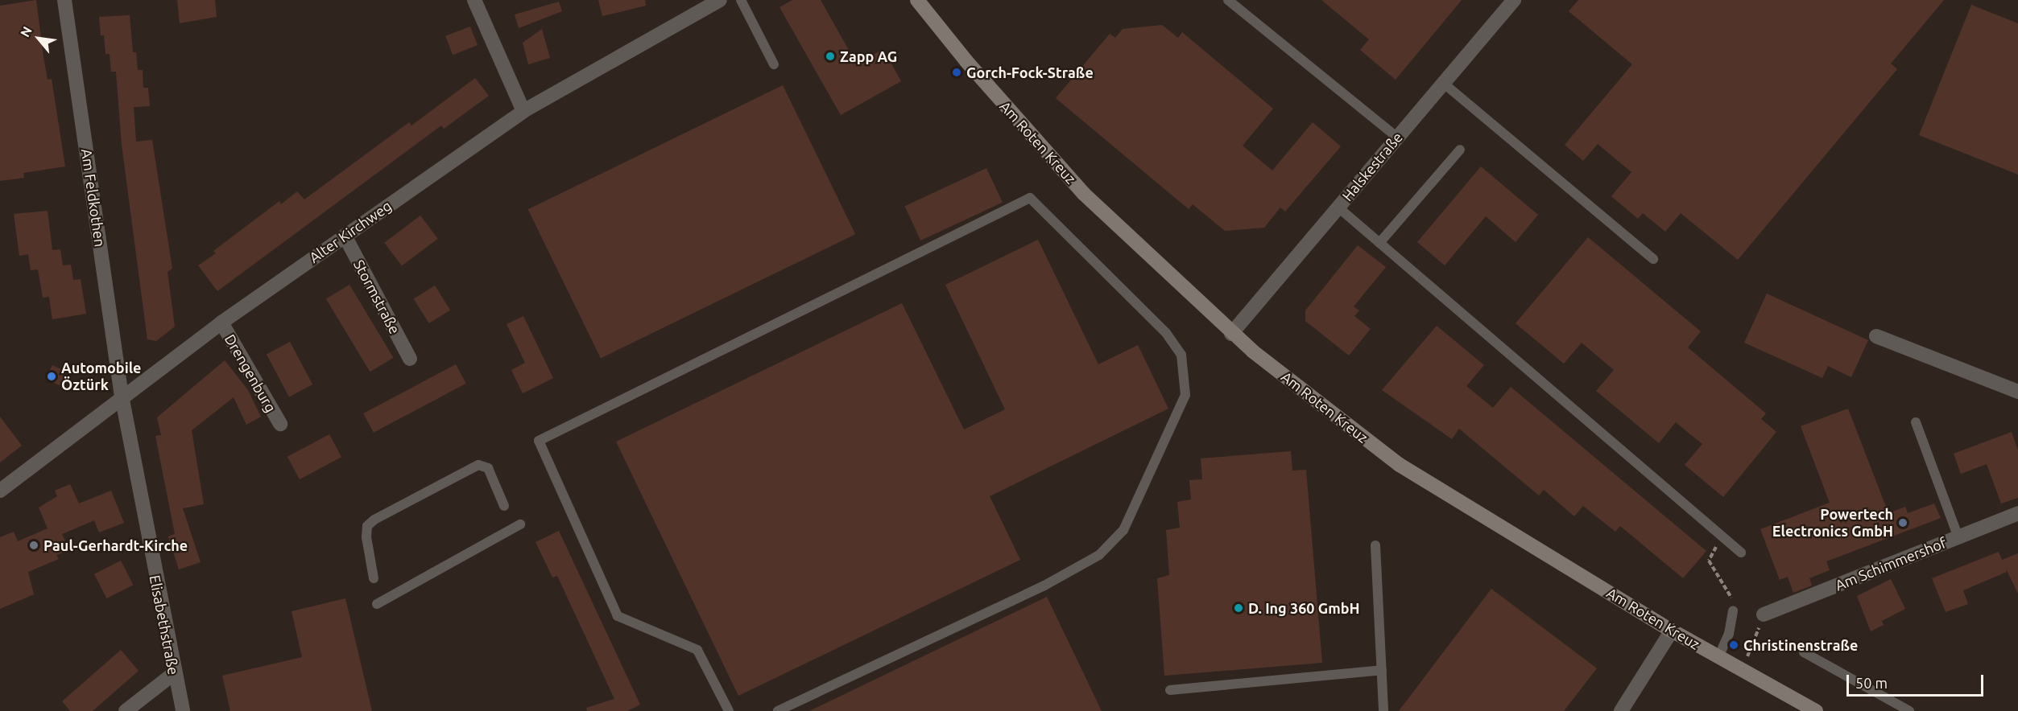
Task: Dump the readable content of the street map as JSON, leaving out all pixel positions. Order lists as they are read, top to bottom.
{
  "streets": {
    "street": [
      "Am Roten Kreuz",
      "Halskestraße",
      "Am Feldkothen",
      "Alter Kirchweg",
      "Stormstraße",
      "Drengenburg",
      "Am Schimmershof",
      "Elisabethstraße"
    ]
  },
  "crossings": [
    ["Am Roten Kreuz", "Halskestraße"],
    ["Am Feldkothen", "Alter Kirchweg"],
    ["Am Feldkothen", "Elisabethstraße"],
    ["Alter Kirchweg", "Stormstraße"],
    ["Alter Kirchweg", "Drengenburg"],
    ["Alter Kirchweg", "Elisabethstraße"]
  ],
  "places": [
    "Zapp AG",
    "Gorch-Fock-Straße",
    "Automobile Öztürk",
    "Powertech Electronics GmbH",
    "Paul-Gerhardt-Kirche",
    "D. Ing 360 GmbH",
    "Christinenstraße"
  ],
  "scale_bar": "50 m",
  "north": "top left"
}
